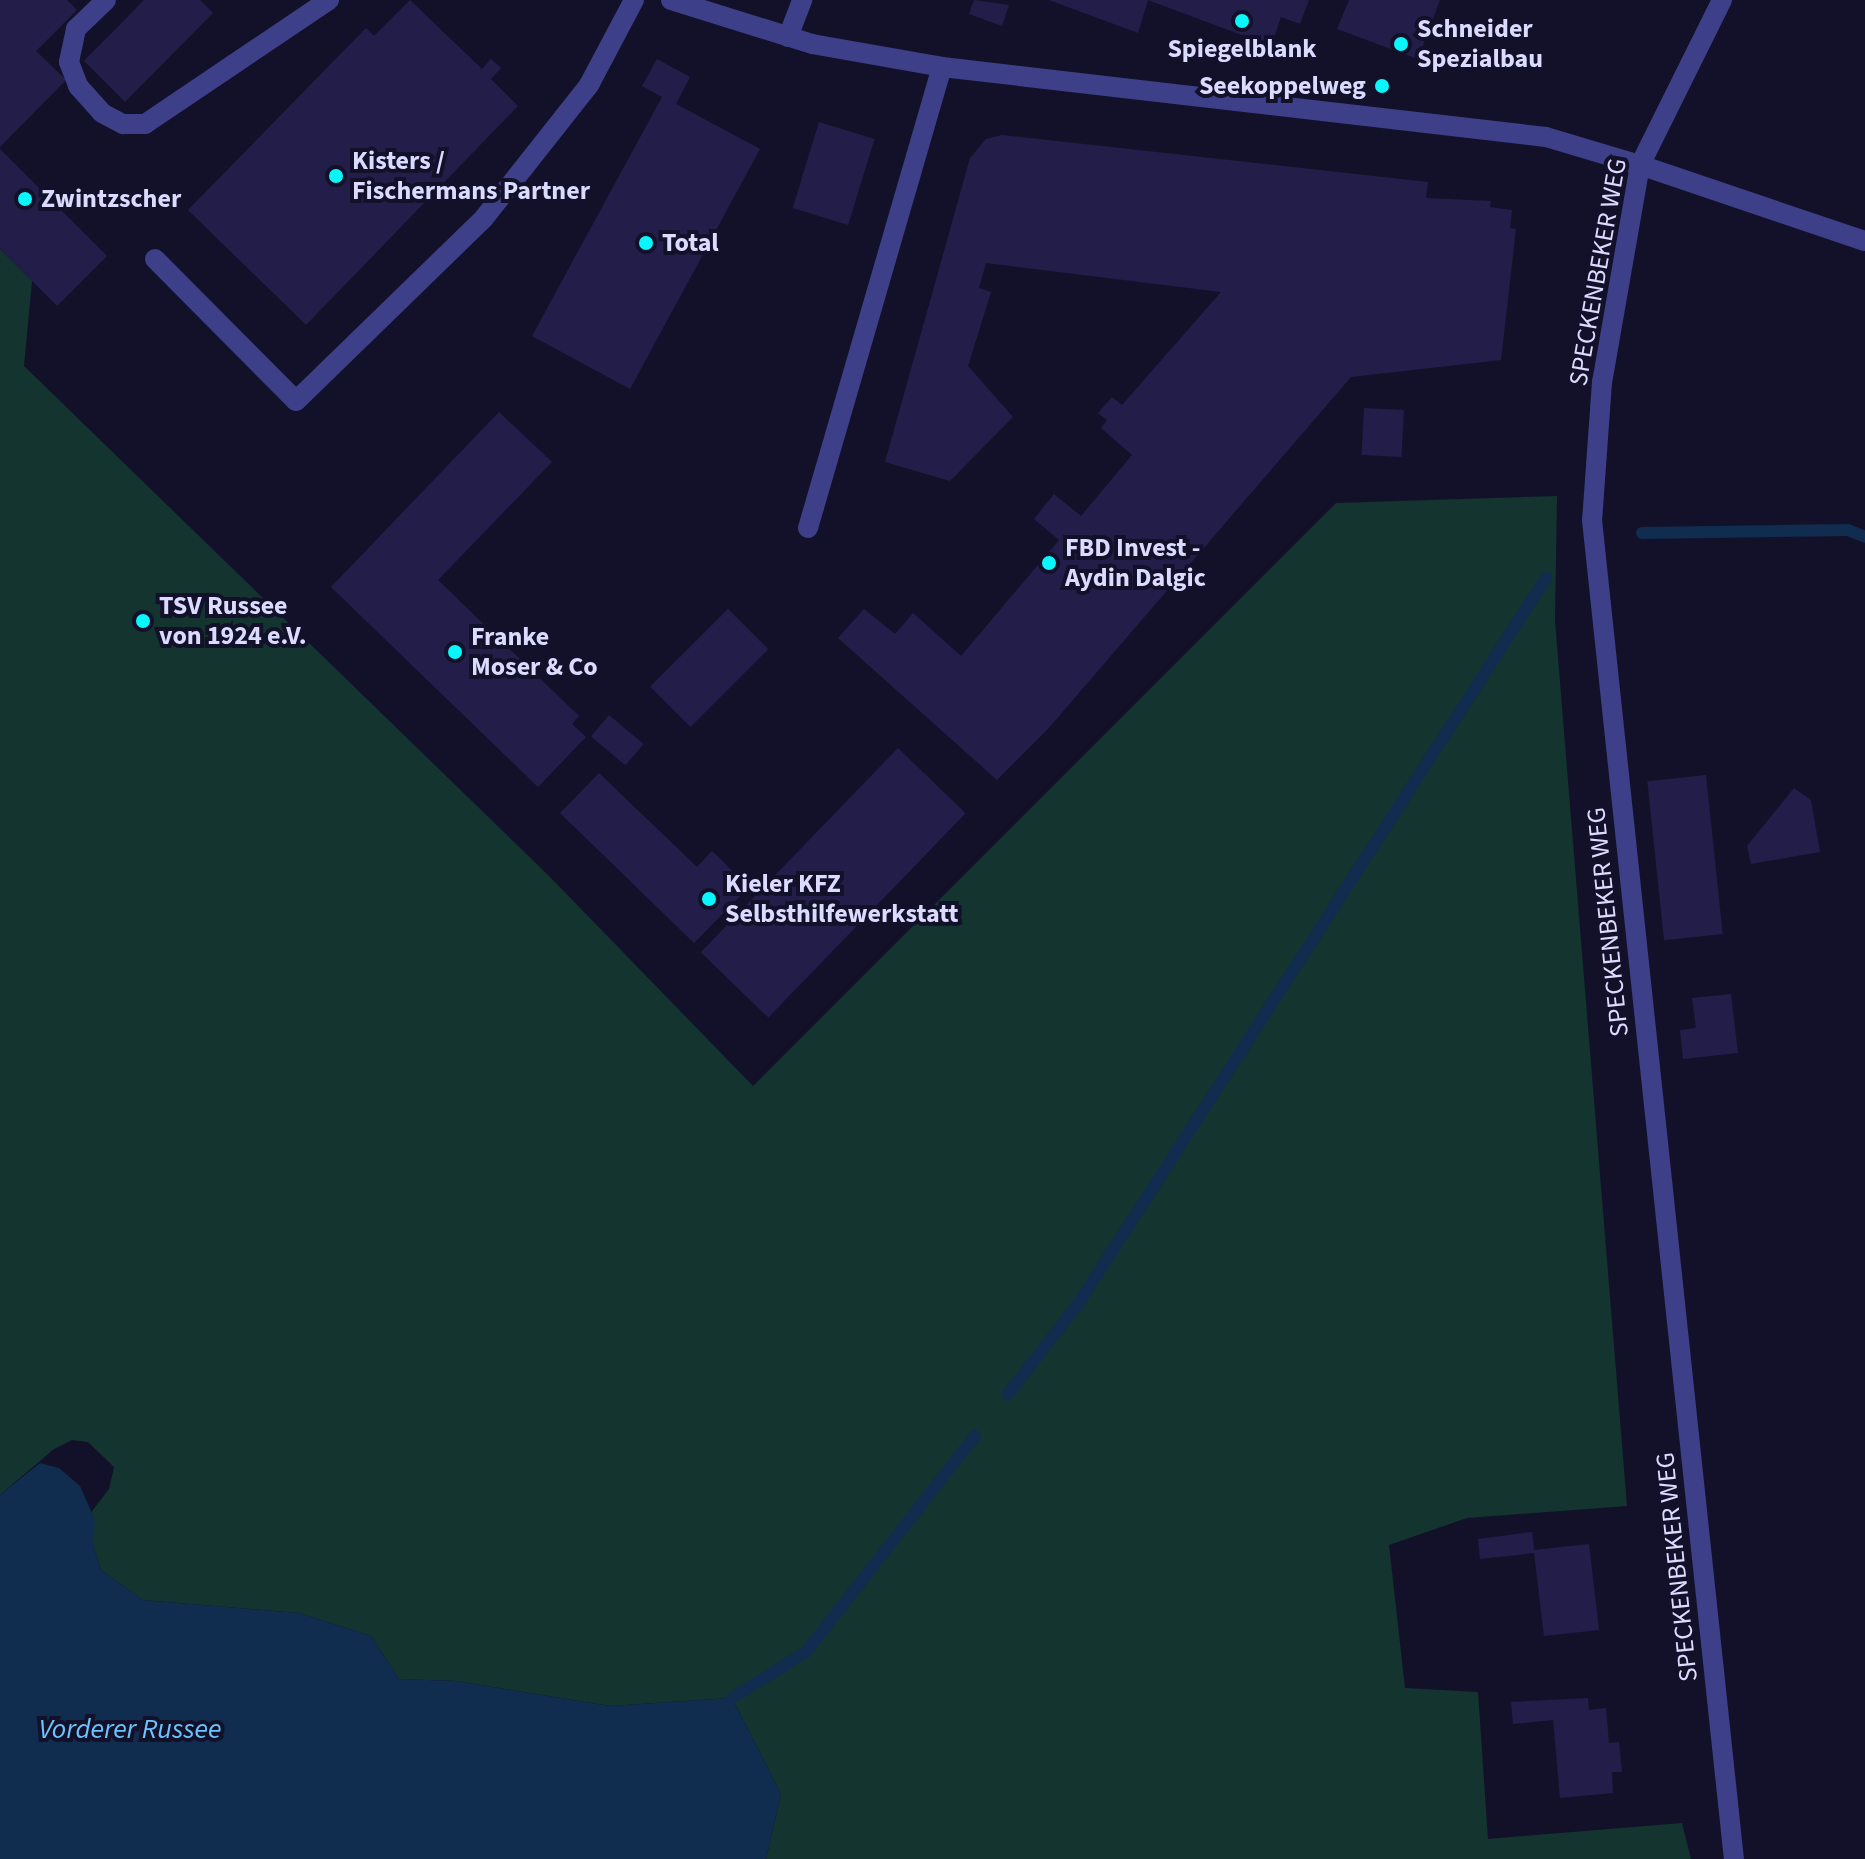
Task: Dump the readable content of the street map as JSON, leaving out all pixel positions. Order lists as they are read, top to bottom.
{
  "streets": {
    "street": ["SPECKENBEKER WEG"]
  },
  "water": ["Vorderer Russee"],
  "places": [
    "Spiegelblank",
    "Schneider Spezialbau",
    "Seekoppelweg",
    "Kisters / Fischermans Partner",
    "Zwintzscher",
    "Total",
    "FBD Invest - Aydin Dalgic",
    "TSV Russee von 1924 e.V.",
    "Franke Moser & Co",
    "Kieler KFZ Selbsthilfewerkstatt"
  ]
}
